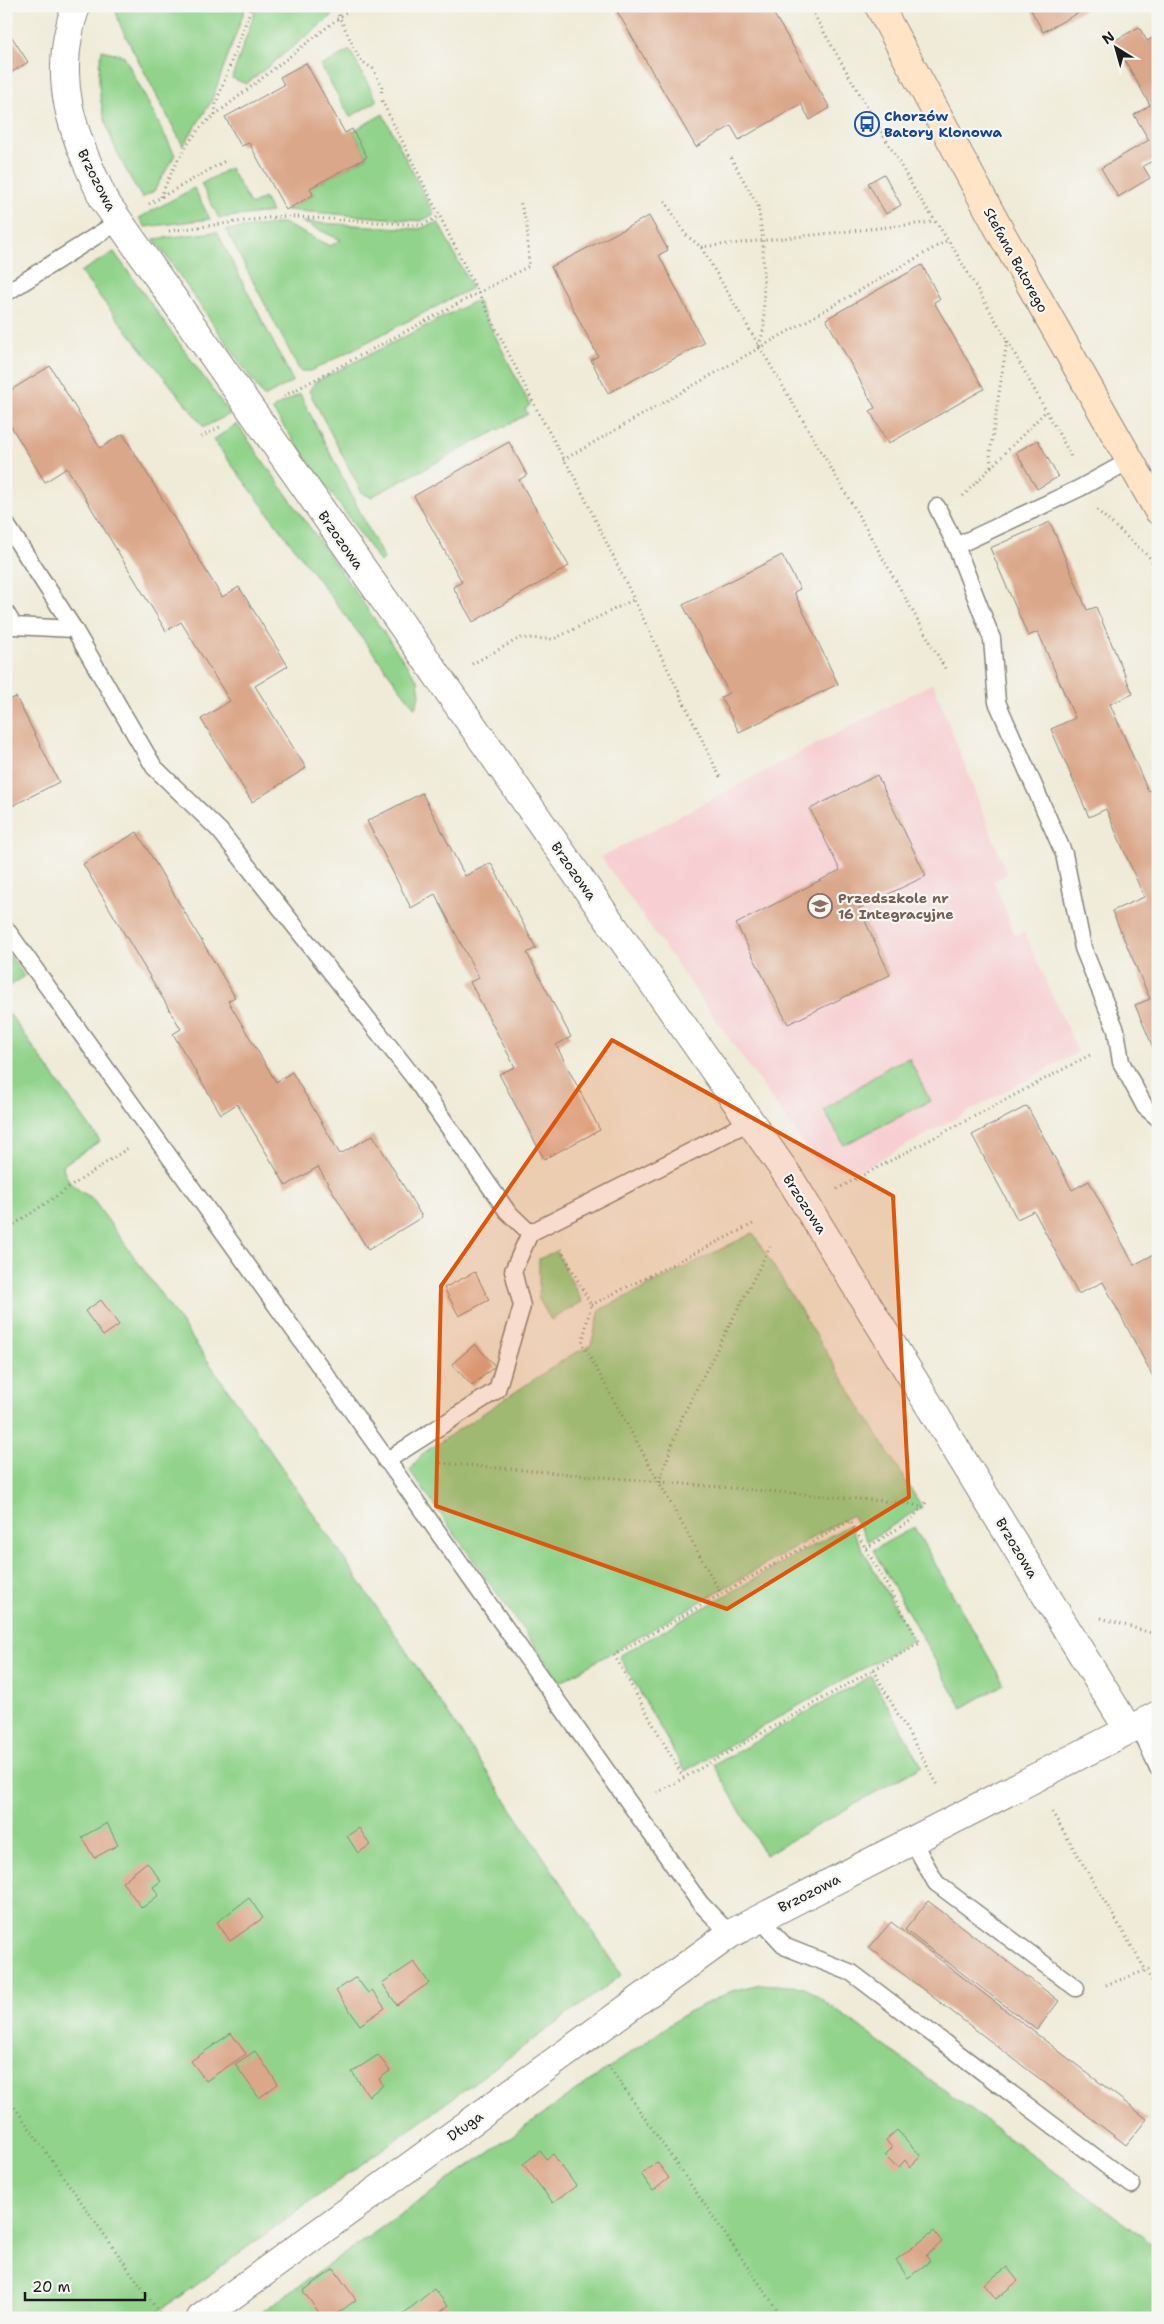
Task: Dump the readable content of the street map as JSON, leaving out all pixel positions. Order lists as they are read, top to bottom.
{
  "streets": {
    "street": ["Brzozowa", "Stefana Batorego", "Długa"]
  },
  "crossings": [
    ["Brzozowa", "Długa"]
  ],
  "places": {
    "bus stop": ["Chorzów Batory Klonowa"],
    "school or university": ["Przedszkole nr 16 Integracyjne"]
  },
  "scale_bar": "20 m",
  "north": "top left"
}
